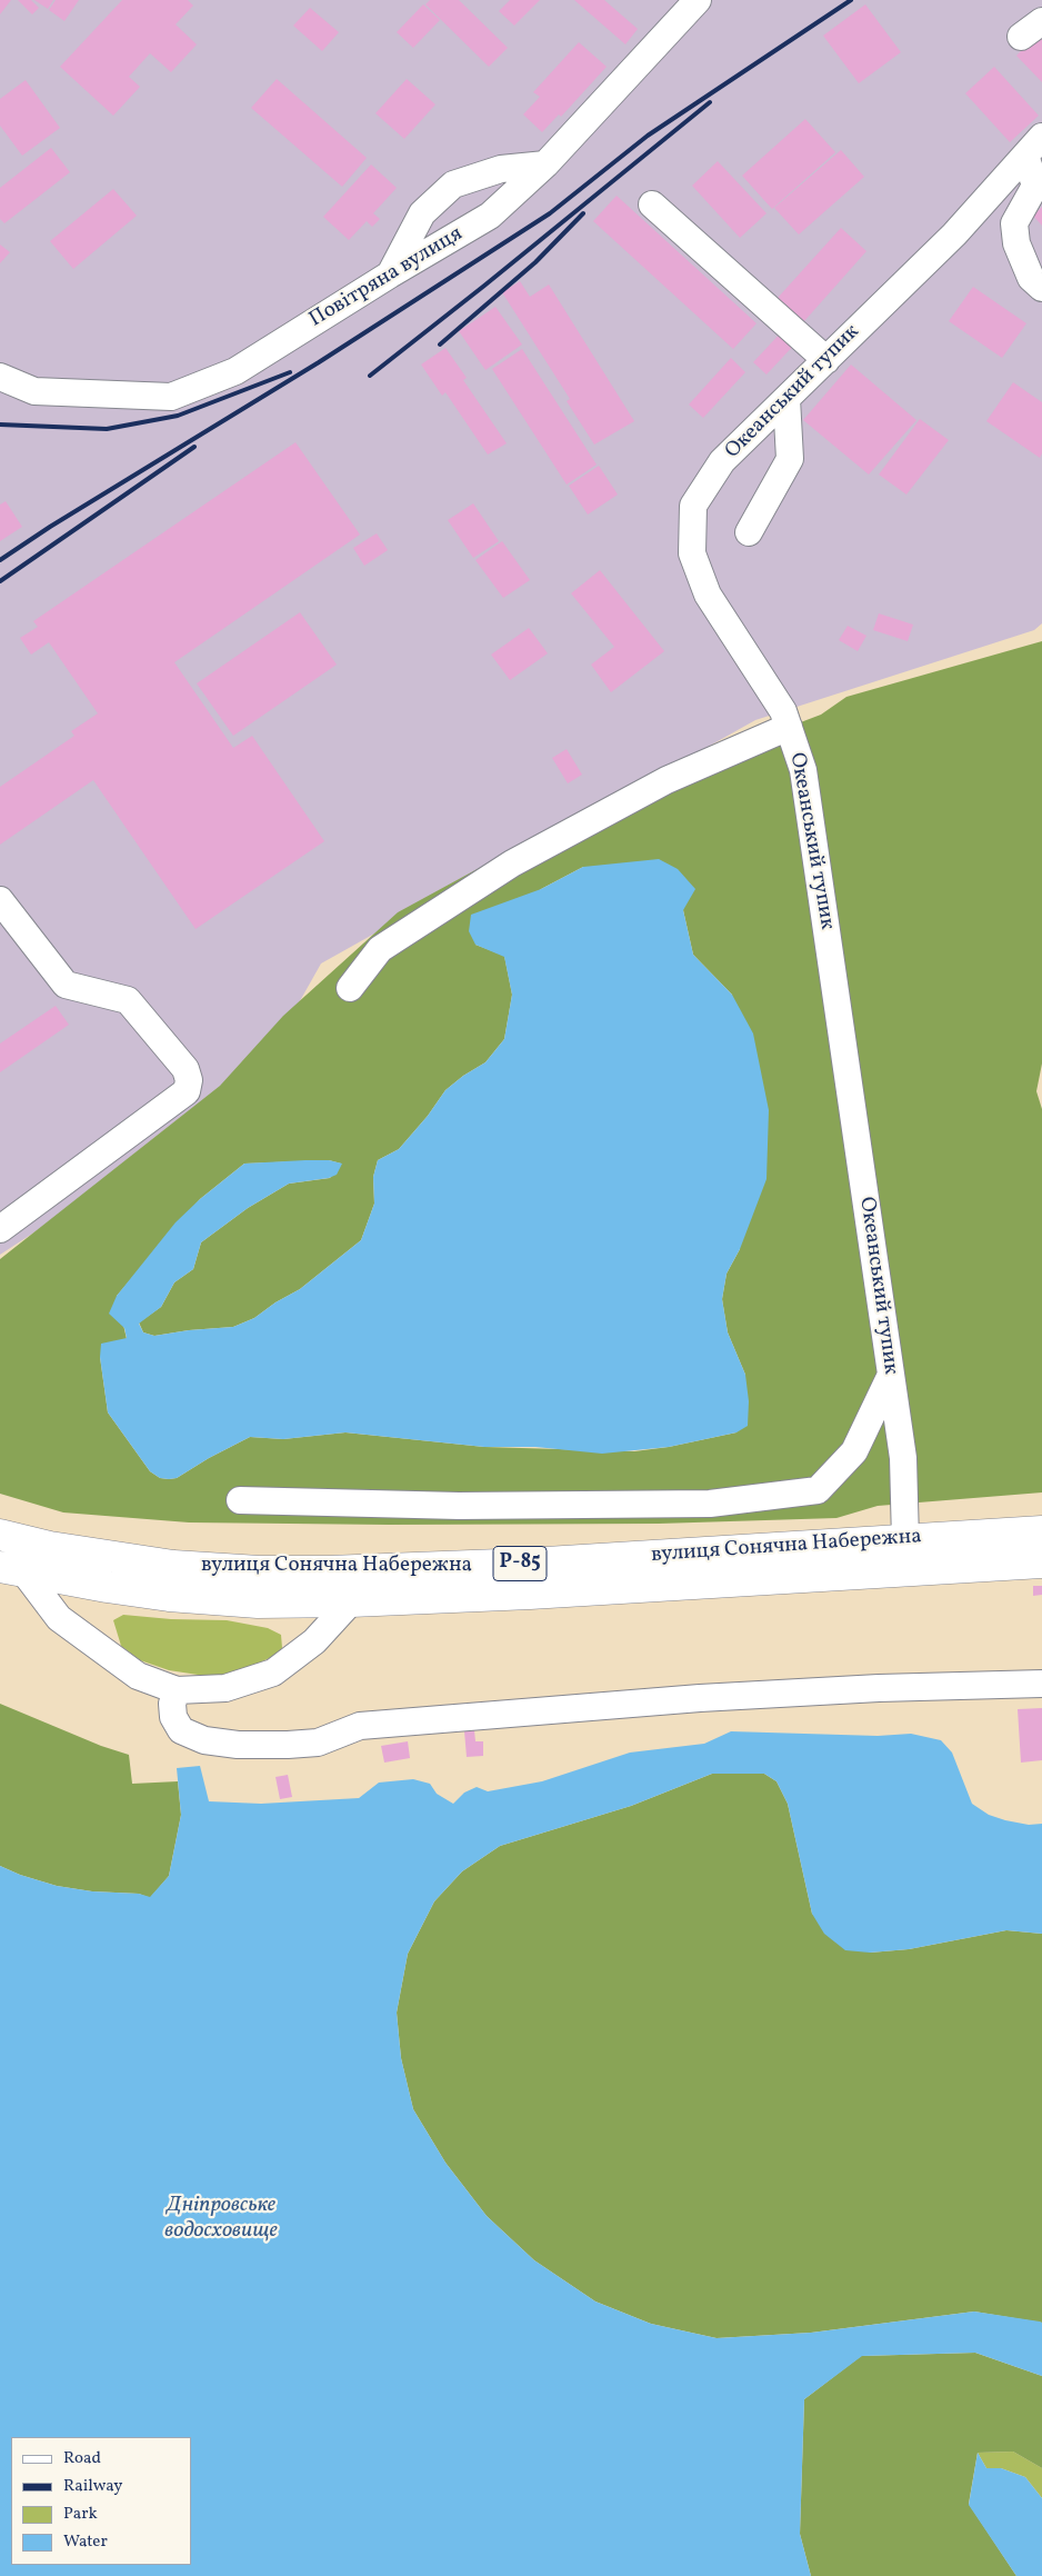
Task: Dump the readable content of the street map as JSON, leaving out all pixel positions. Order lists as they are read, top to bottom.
{
  "streets": {
    "main road": ["вулиця Сонячна Набережна", "Р-85"],
    "street": ["Повітряна вулиця", "Океанський тупик"]
  },
  "crossings": [
    ["Океанський тупик", "вулиця Сонячна Набережна"]
  ],
  "water": ["Дніпровське водосховище"],
  "legend": [
    "Road",
    "Railway",
    "Park",
    "Water"
  ]
}
